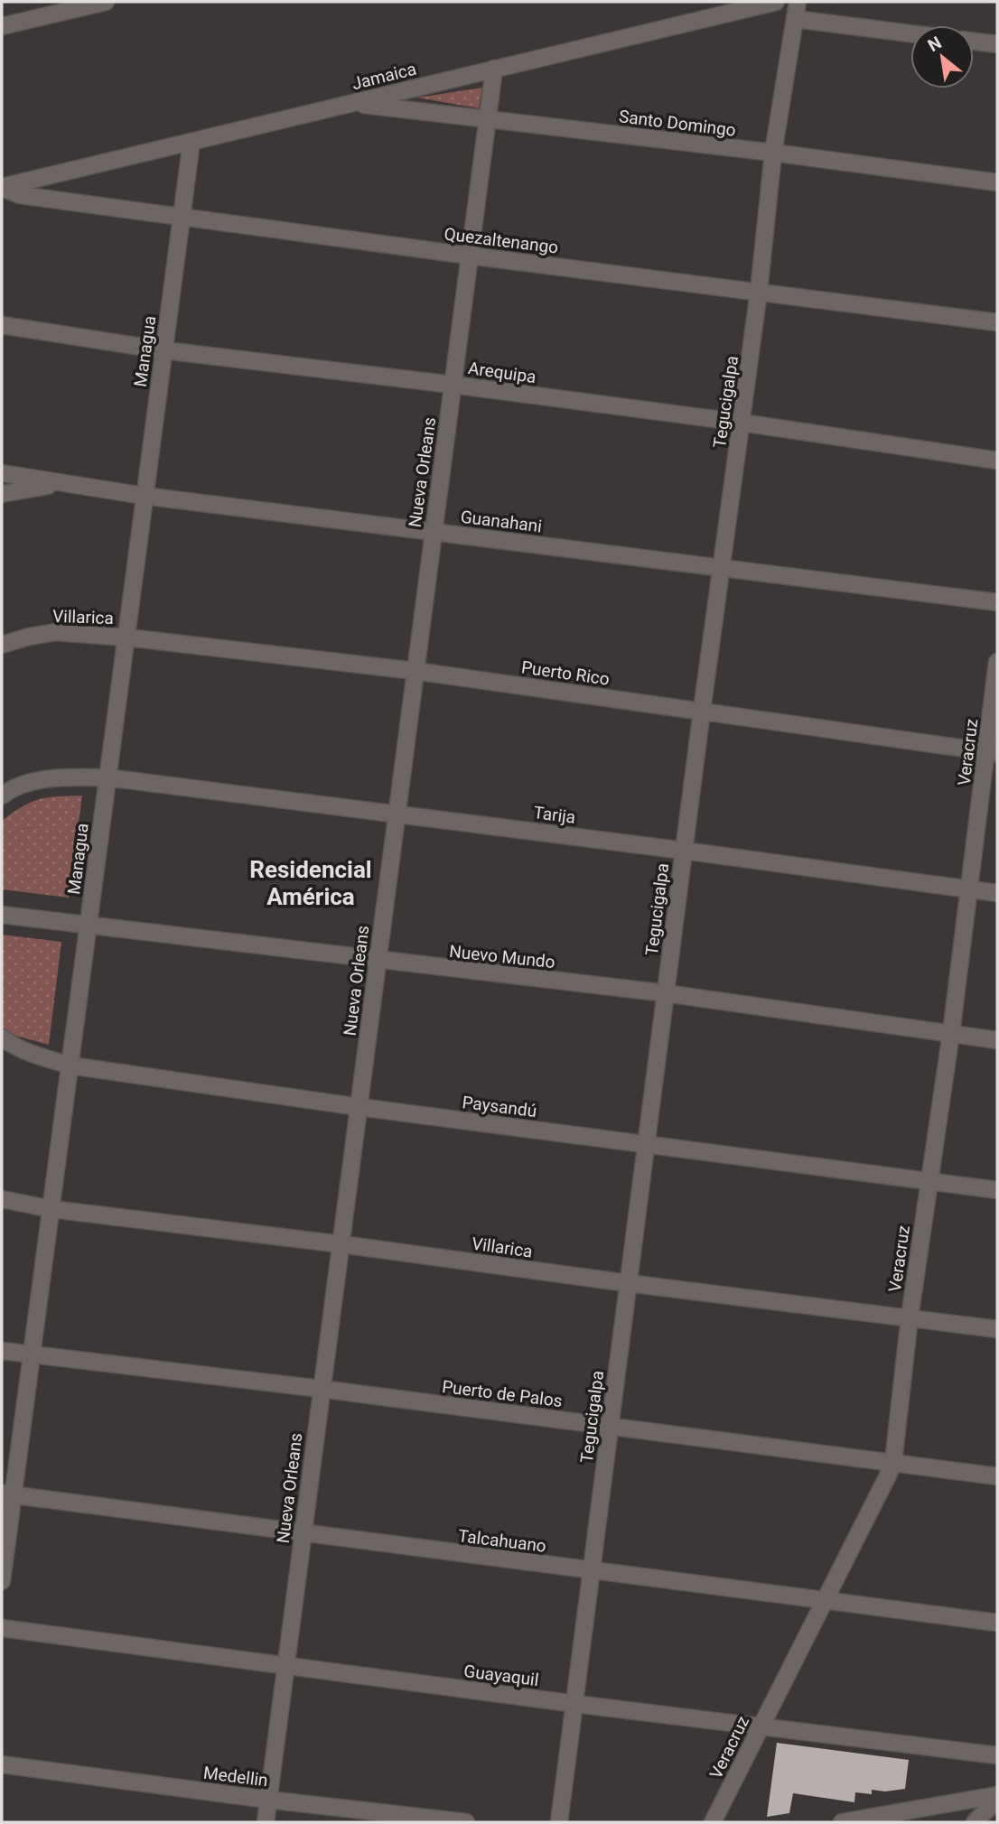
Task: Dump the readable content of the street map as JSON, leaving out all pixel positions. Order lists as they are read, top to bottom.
{
  "streets": {
    "street": [
      "Jamaica",
      "Santo Domingo",
      "Quezaltenango",
      "Managua",
      "Arequipa",
      "Tegucigalpa",
      "Nueva Orleans",
      "Guanahani",
      "Villarica",
      "Puerto Rico",
      "Veracruz",
      "Tarija",
      "Nuevo Mundo",
      "Paysandú",
      "Puerto de Palos",
      "Talcahuano",
      "Guayaquil",
      "Medellin"
    ]
  },
  "crossings": [
    ["Jamaica", "Santo Domingo"],
    ["Jamaica", "Quezaltenango"],
    ["Jamaica", "Managua"],
    ["Jamaica", "Nueva Orleans"],
    ["Santo Domingo", "Tegucigalpa"],
    ["Santo Domingo", "Nueva Orleans"],
    ["Quezaltenango", "Managua"],
    ["Quezaltenango", "Tegucigalpa"],
    ["Quezaltenango", "Nueva Orleans"],
    ["Managua", "Arequipa"],
    ["Managua", "Guanahani"],
    ["Managua", "Villarica"],
    ["Managua", "Puerto Rico"],
    ["Managua", "Tarija"],
    ["Managua", "Nuevo Mundo"],
    ["Managua", "Paysandú"],
    ["Managua", "Puerto de Palos"],
    ["Managua", "Talcahuano"],
    ["Arequipa", "Tegucigalpa"],
    ["Arequipa", "Nueva Orleans"],
    ["Tegucigalpa", "Guanahani"],
    ["Tegucigalpa", "Villarica"],
    ["Tegucigalpa", "Puerto Rico"],
    ["Tegucigalpa", "Tarija"],
    ["Tegucigalpa", "Nuevo Mundo"],
    ["Tegucigalpa", "Paysandú"],
    ["Tegucigalpa", "Puerto de Palos"],
    ["Tegucigalpa", "Talcahuano"],
    ["Tegucigalpa", "Guayaquil"],
    ["Nueva Orleans", "Guanahani"],
    ["Nueva Orleans", "Villarica"],
    ["Nueva Orleans", "Puerto Rico"],
    ["Nueva Orleans", "Tarija"],
    ["Nueva Orleans", "Nuevo Mundo"],
    ["Nueva Orleans", "Paysandú"],
    ["Nueva Orleans", "Puerto de Palos"],
    ["Nueva Orleans", "Talcahuano"],
    ["Nueva Orleans", "Guayaquil"],
    ["Nueva Orleans", "Medellin"],
    ["Villarica", "Puerto Rico"],
    ["Villarica", "Veracruz"],
    ["Puerto Rico", "Veracruz"],
    ["Veracruz", "Tarija"],
    ["Veracruz", "Nuevo Mundo"],
    ["Veracruz", "Paysandú"],
    ["Veracruz", "Puerto de Palos"],
    ["Veracruz", "Talcahuano"],
    ["Veracruz", "Guayaquil"]
  ],
  "districts": ["Residencial América"],
  "north": "top left"
}
